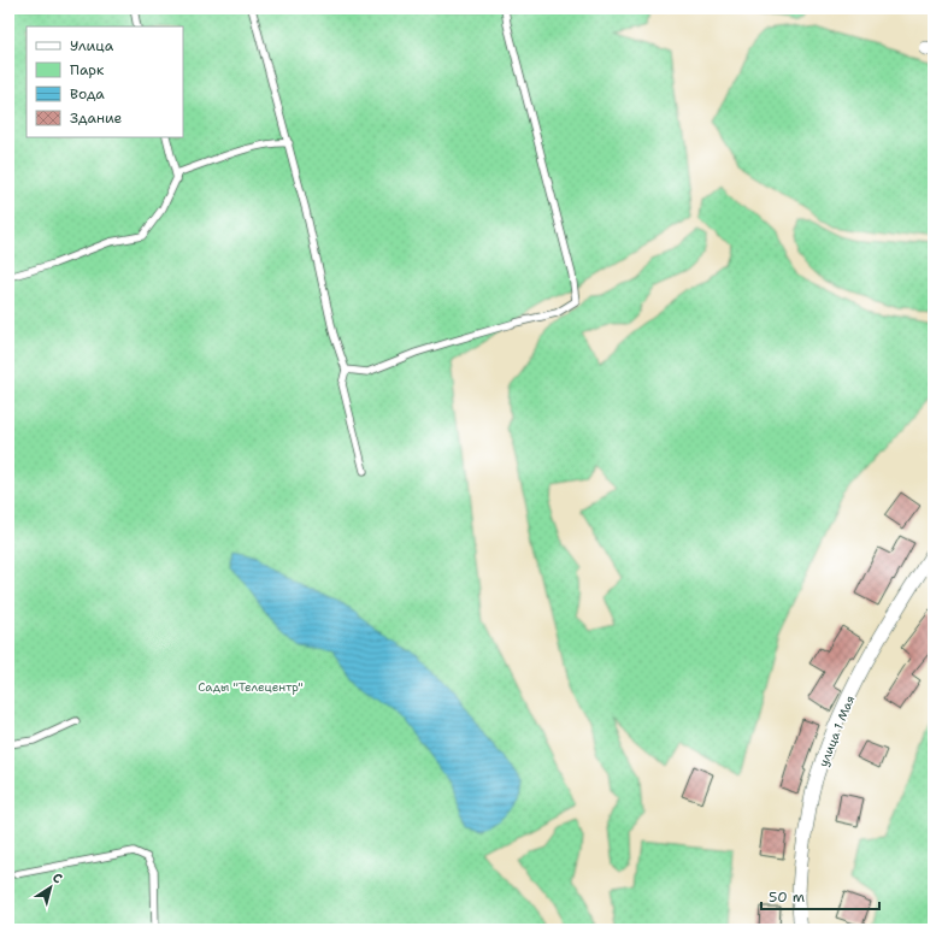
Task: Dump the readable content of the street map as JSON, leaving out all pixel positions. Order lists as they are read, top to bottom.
{
  "streets": {
    "street": ["улица 1 Мая"]
  },
  "parks": ["Сады \"Телецентр\""],
  "legend": [
    "Улица",
    "Парк",
    "Вода",
    "Здание"
  ],
  "scale_bar": "50 m",
  "north": "top right"
}
